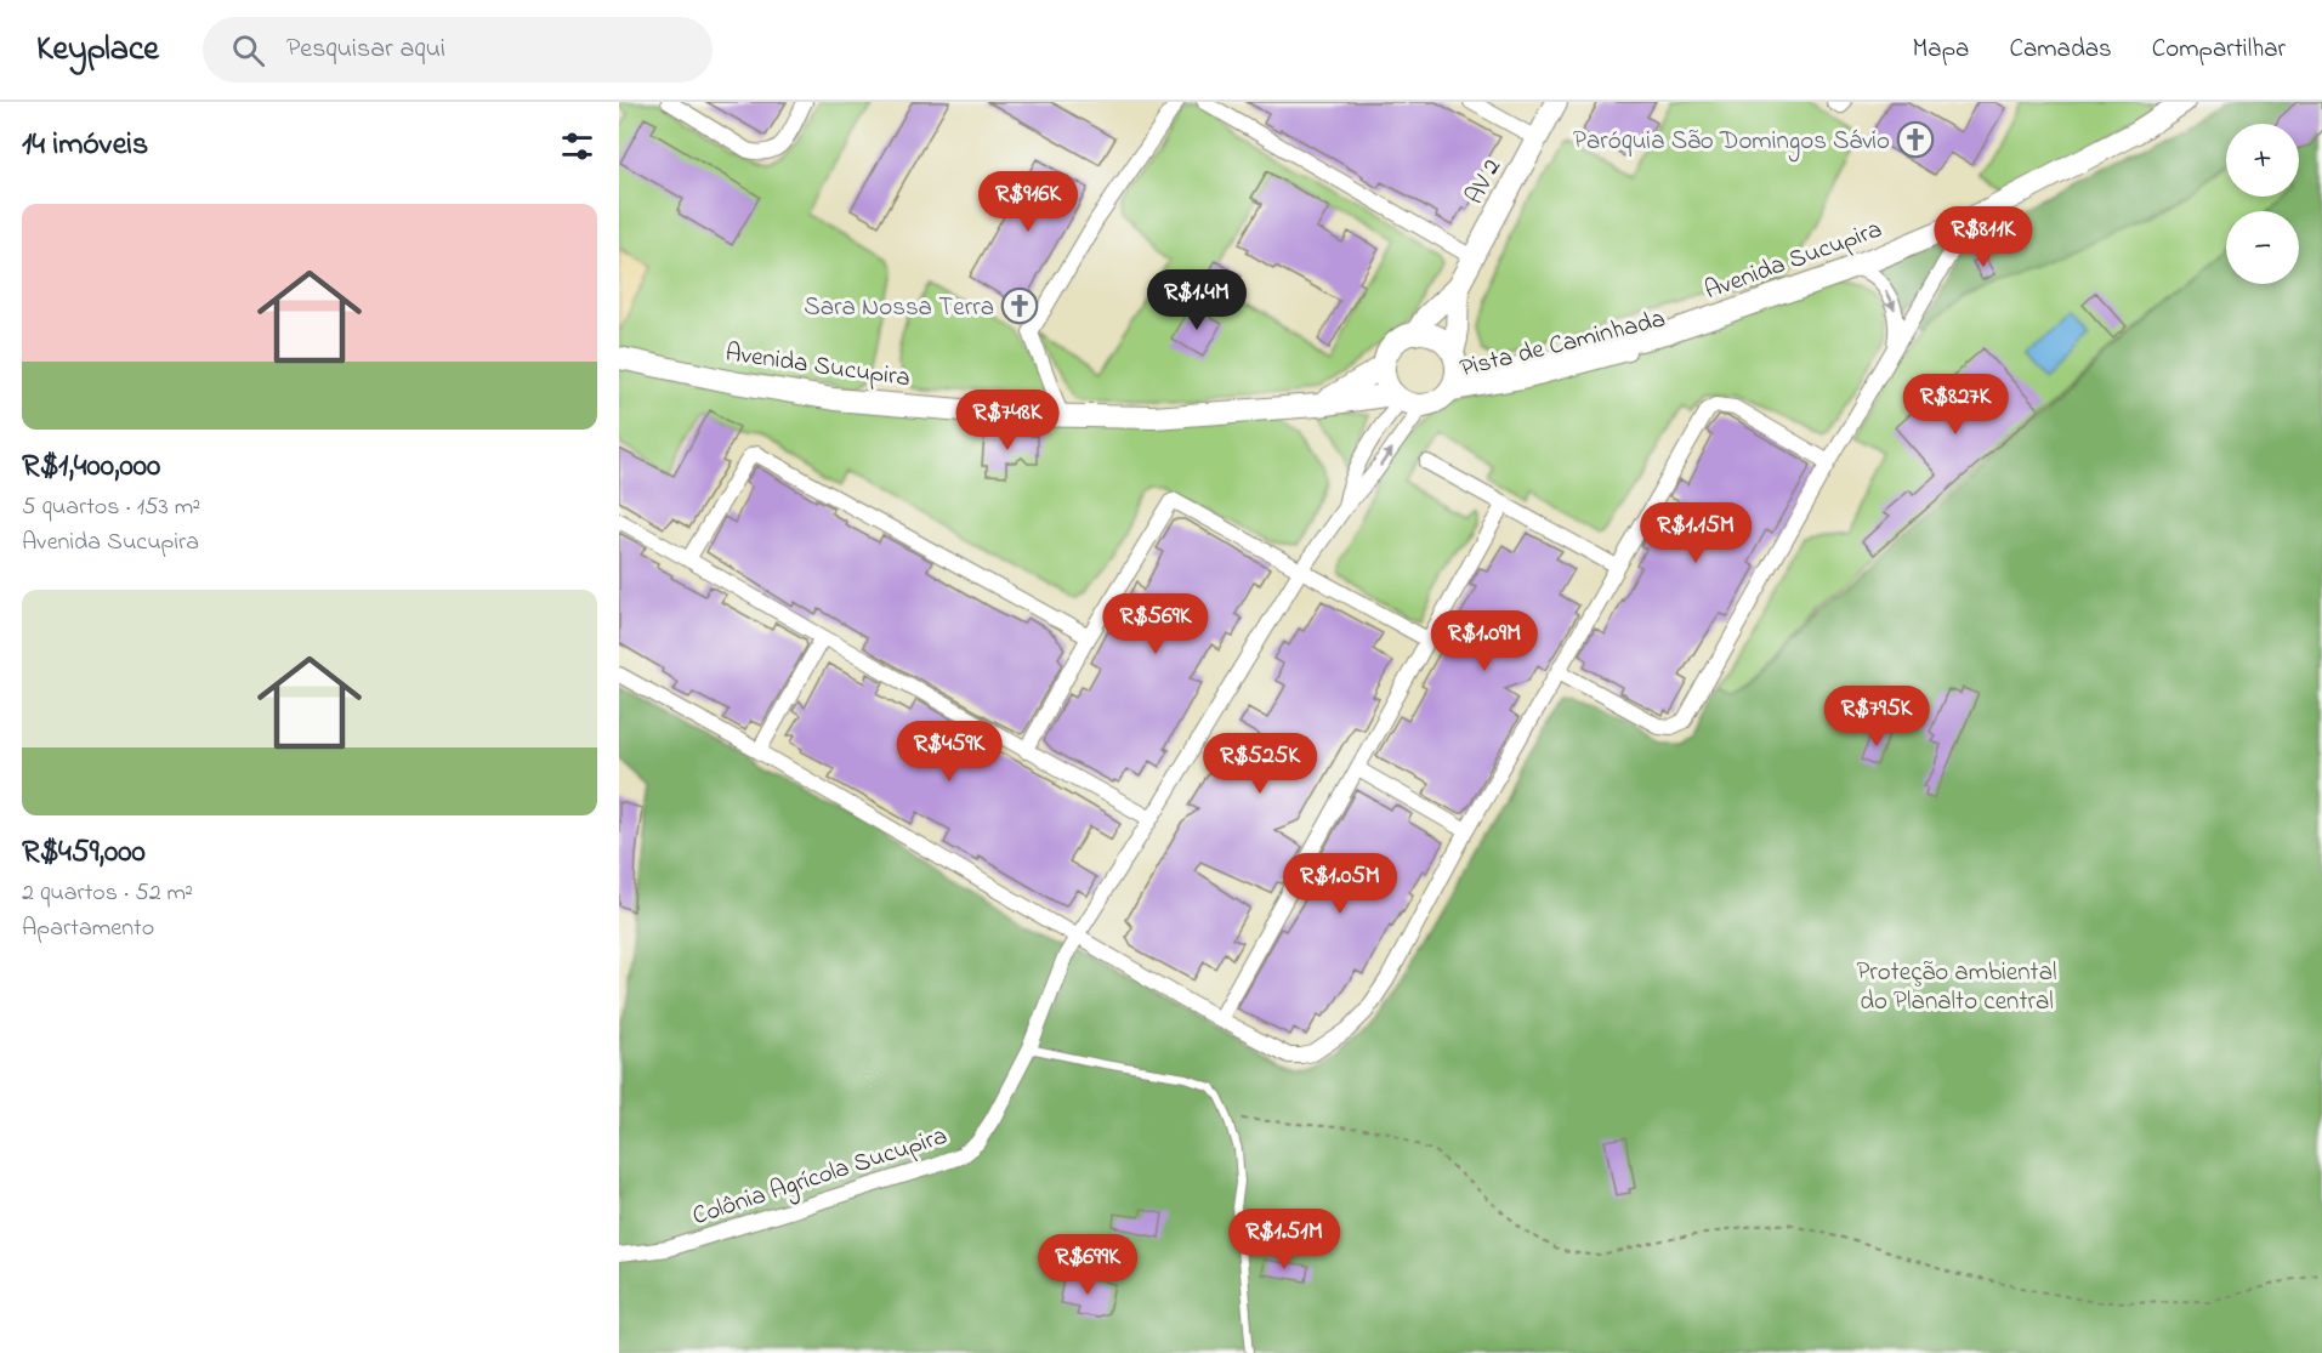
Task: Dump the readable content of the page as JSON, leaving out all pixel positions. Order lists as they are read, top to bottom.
{
  "streets": {
    "street": [
      "AV 2",
      "Avenida Sucupira",
      "Pista de Caminhada",
      "Colônia Agrícola Sucupira"
    ]
  },
  "crossings": [
    ["AV 2", "Avenida Sucupira"],
    ["AV 2", "Pista de Caminhada"],
    ["Avenida Sucupira", "Pista de Caminhada"]
  ],
  "parks": ["Proteção ambiental do Planalto central"],
  "places": {
    "church": ["Paróquia São Domingos Sávio", "Sara Nossa Terra"]
  },
  "page": {
    "header": "Keyplace",
    "search": "Pesquisar aqui",
    "nav": ["Mapa", "Camadas", "Compartilhar"],
    "heading": "14 imóveis",
    "map_buttons": ["+", "−"],
    "price": [
      "R$916K",
      "R$811K",
      "R$1.4M",
      "R$827K",
      "R$748K",
      "R$1.15M",
      "R$569K",
      "R$1.09M",
      "R$795K",
      "R$459K",
      "R$525K",
      "R$1.05M",
      "R$1.51M",
      "R$699K"
    ],
    "list": [
      {
        "name": "R$1,400,000",
        "note": "5 quartos · 153 m² · Avenida Sucupira"
      },
      {
        "name": "R$459,000",
        "note": "2 quartos · 52 m² · Apartamento"
      }
    ]
  }
}
